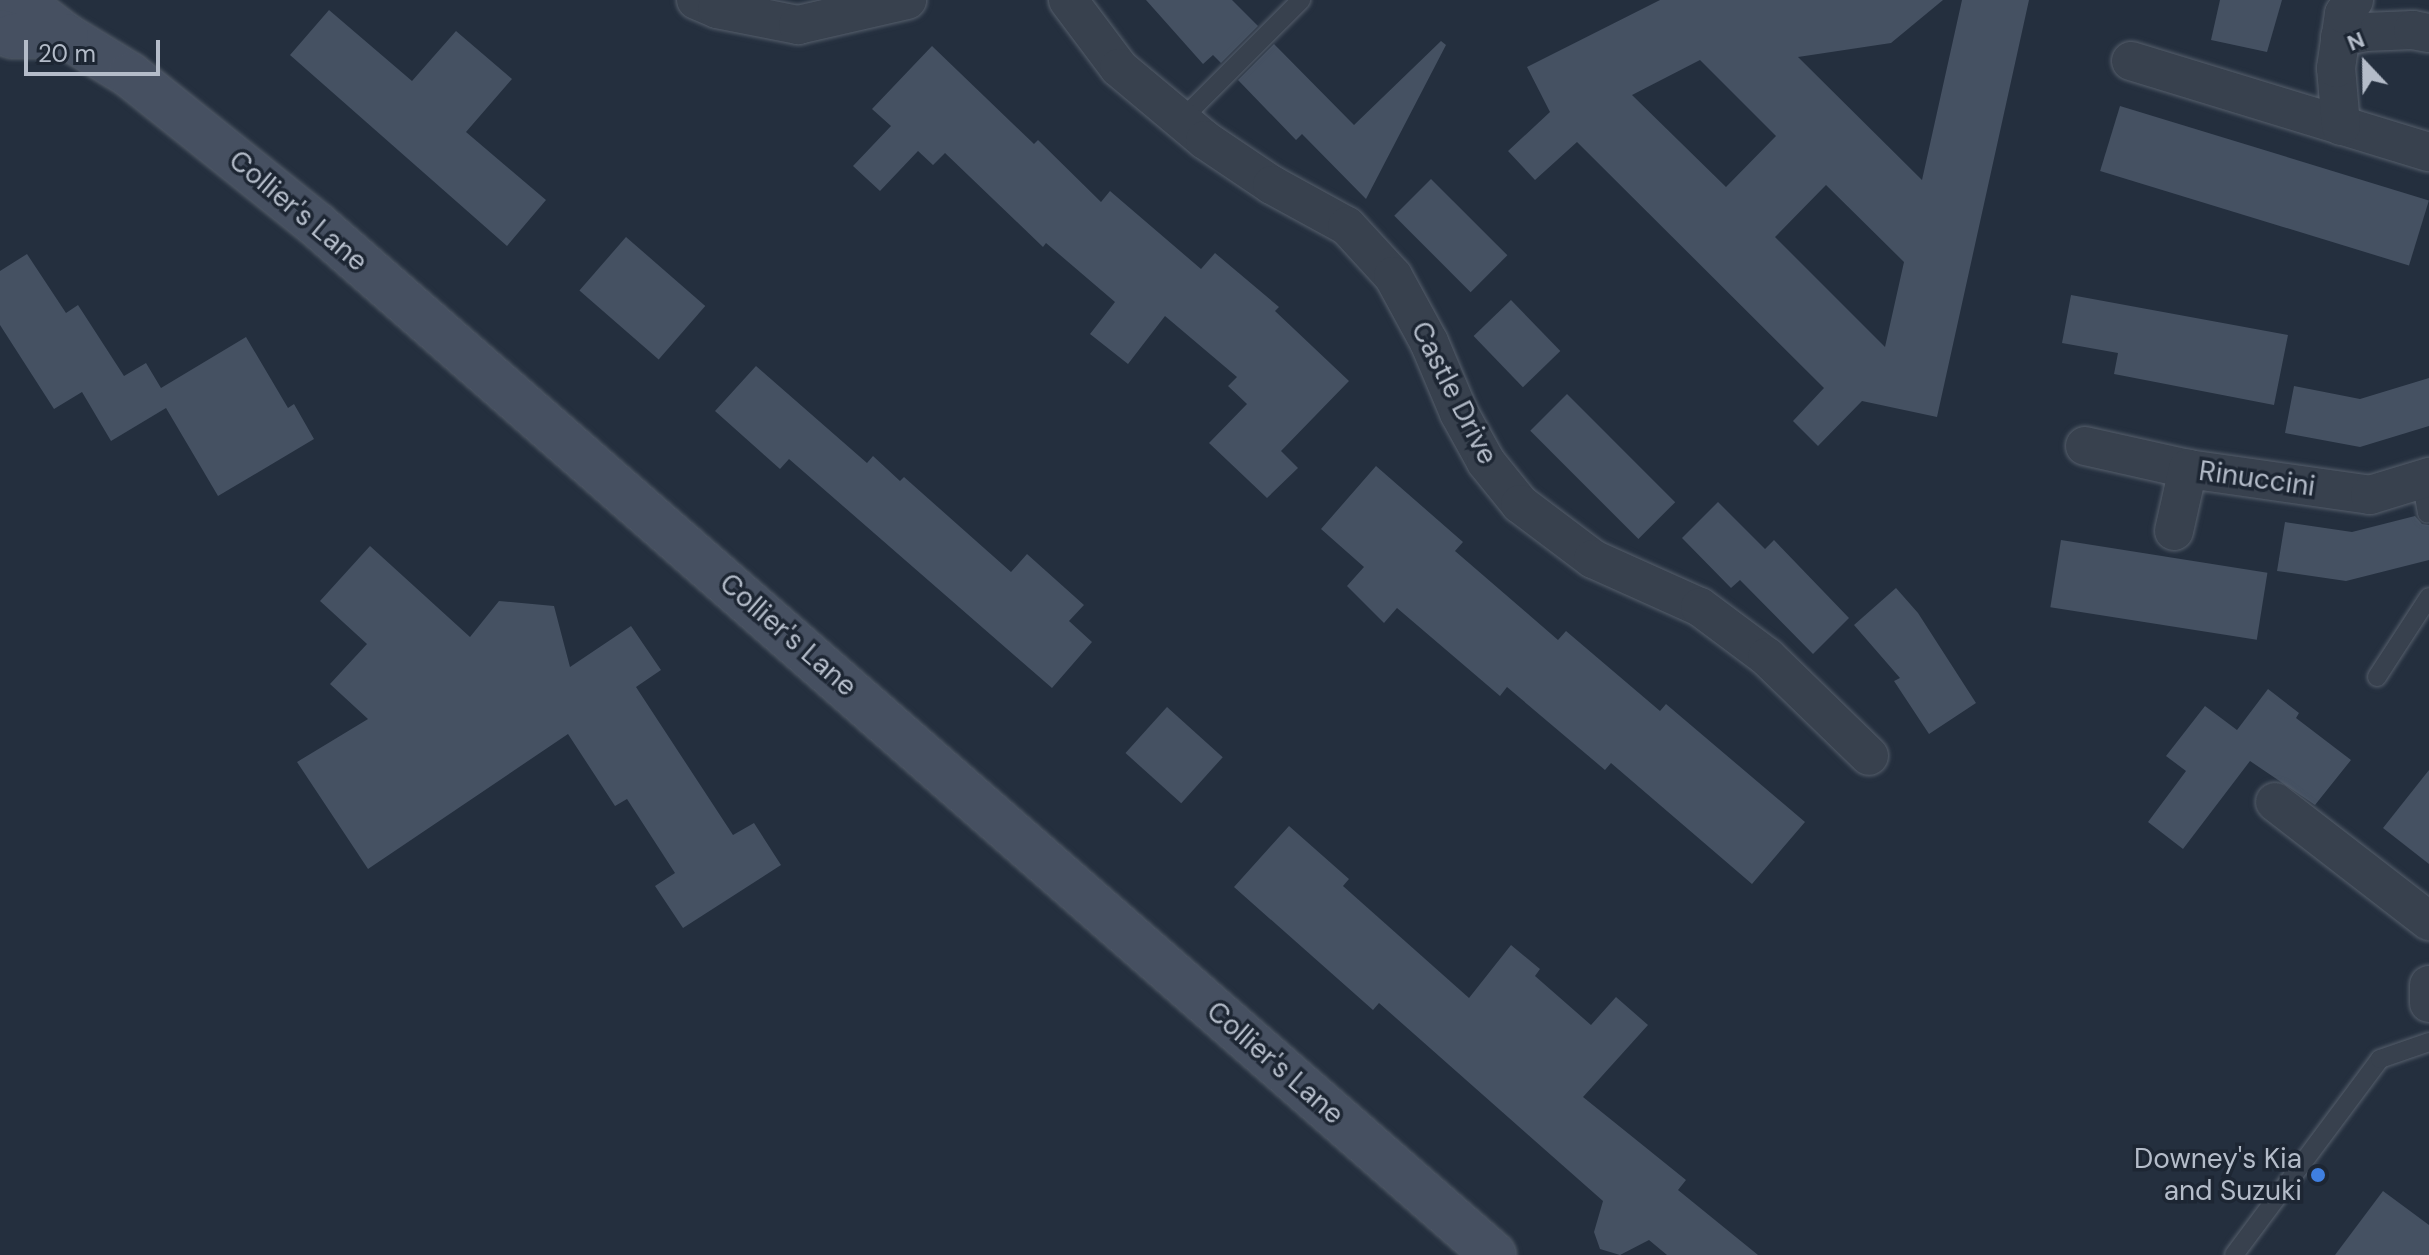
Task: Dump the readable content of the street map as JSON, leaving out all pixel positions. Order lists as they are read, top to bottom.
{
  "streets": {
    "street": ["Collier's Lane", "Castle Drive", "Rinuccini"]
  },
  "places": ["Downey's Kia and Suzuki"],
  "scale_bar": "20 m",
  "north": "top"
}
